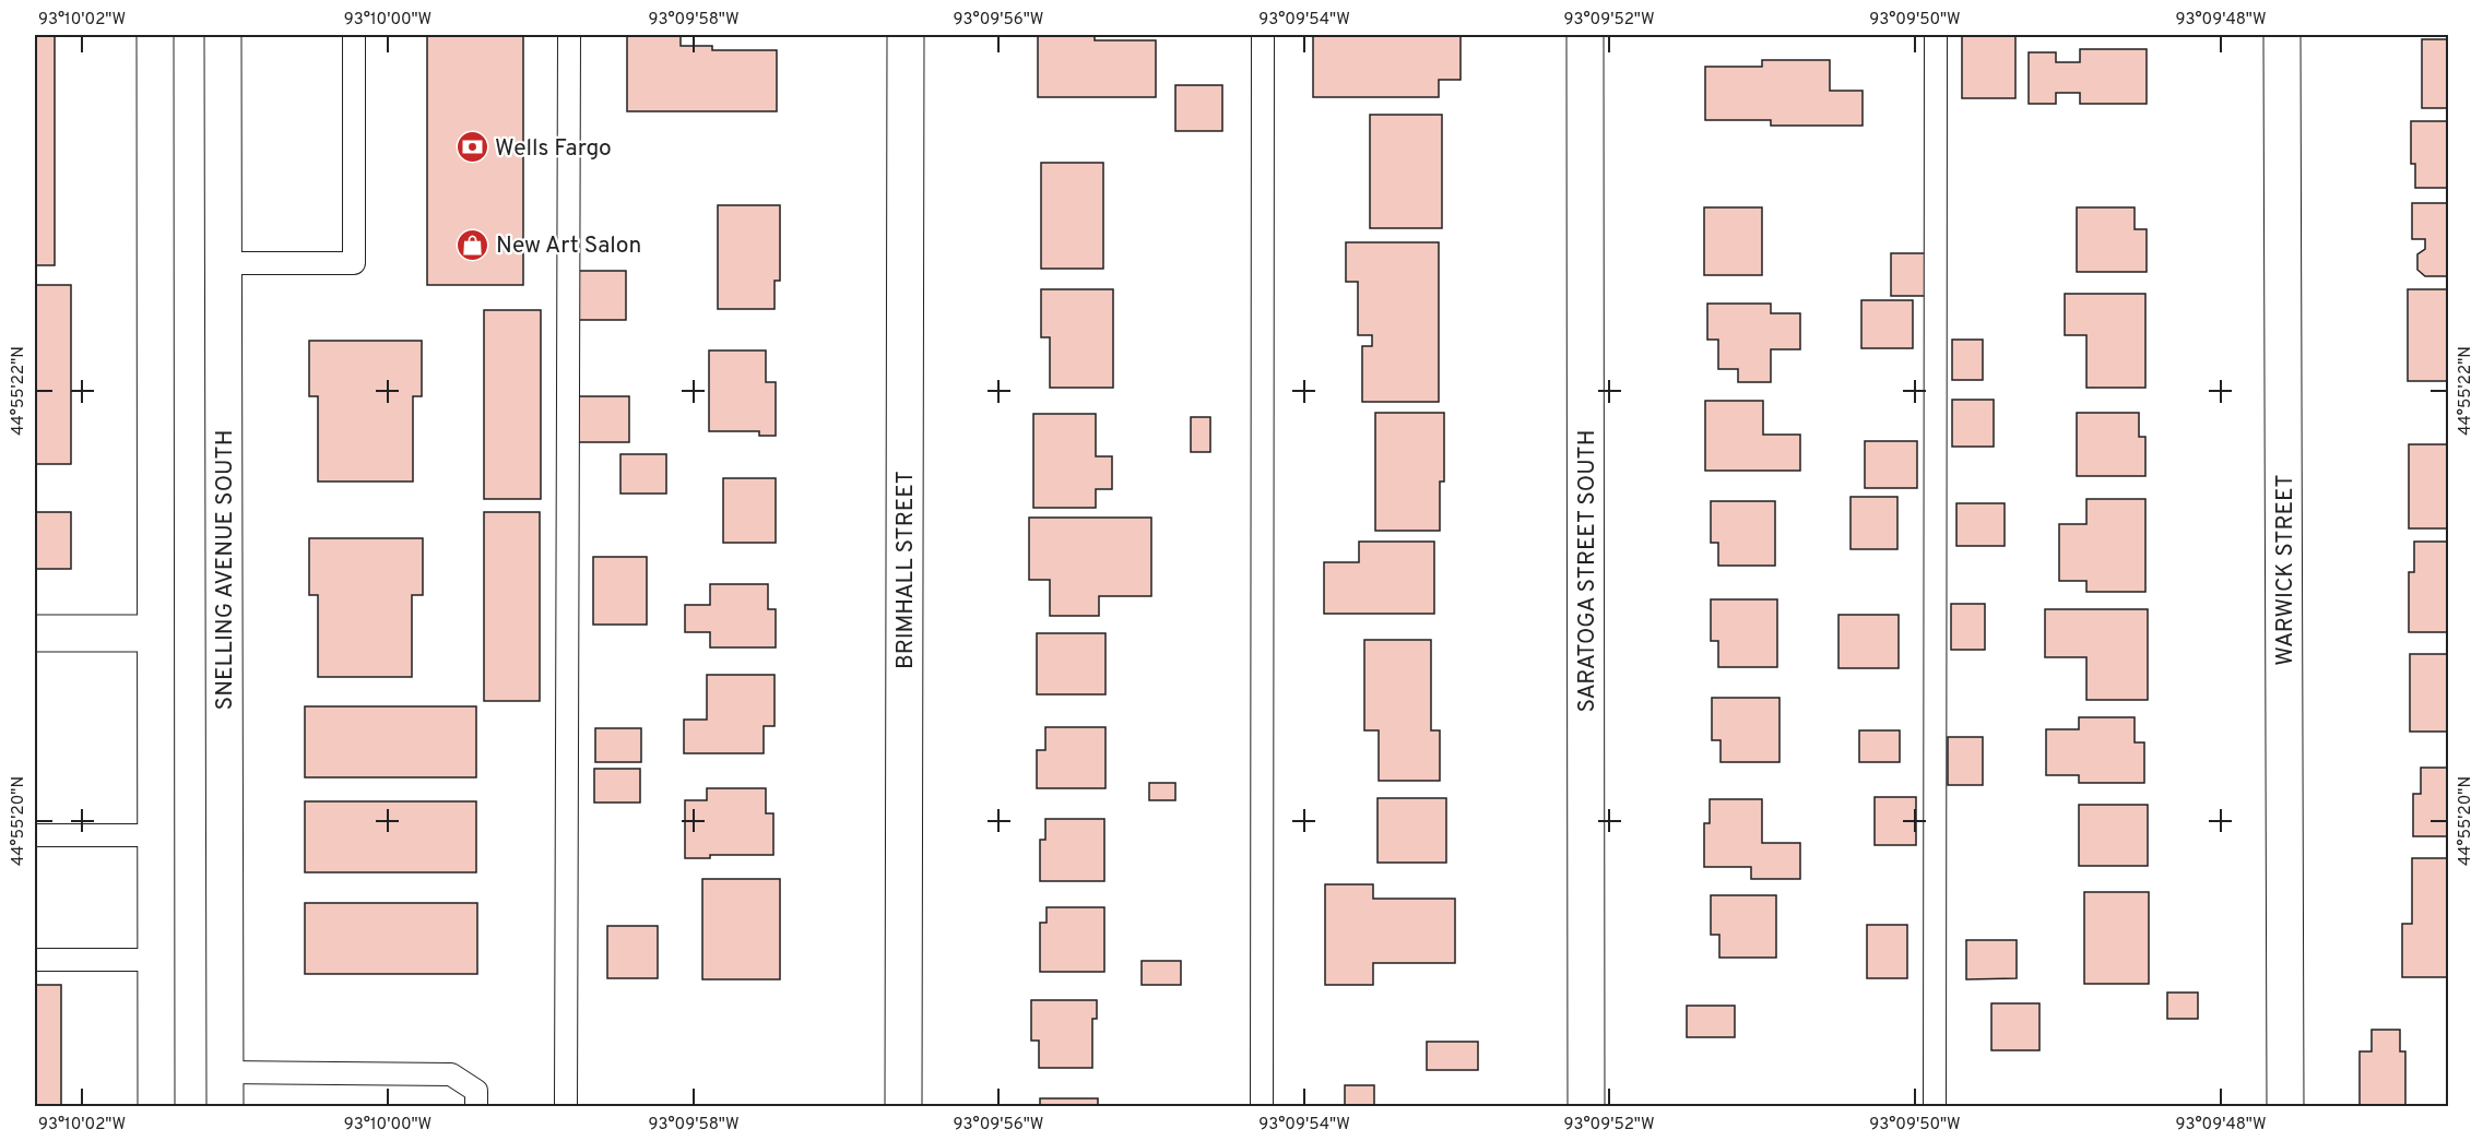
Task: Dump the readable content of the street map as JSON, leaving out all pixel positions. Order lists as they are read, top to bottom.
{
  "streets": {
    "street": [
      "SNELLING AVENUE SOUTH",
      "BRIMHALL STREET",
      "WARWICK STREET",
      "SARATOGA STREET SOUTH"
    ]
  },
  "places": {
    "bank": ["Wells Fargo"],
    "shop": ["New Art Salon"]
  },
  "coordinates": [
    "93°10'02\"W",
    "93°10'00\"W",
    "93°09'58\"W",
    "93°09'56\"W",
    "93°09'54\"W",
    "93°09'52\"W",
    "93°09'50\"W",
    "93°09'48\"W",
    "44°55'22\"N",
    "44°55'20\"N"
  ]
}
